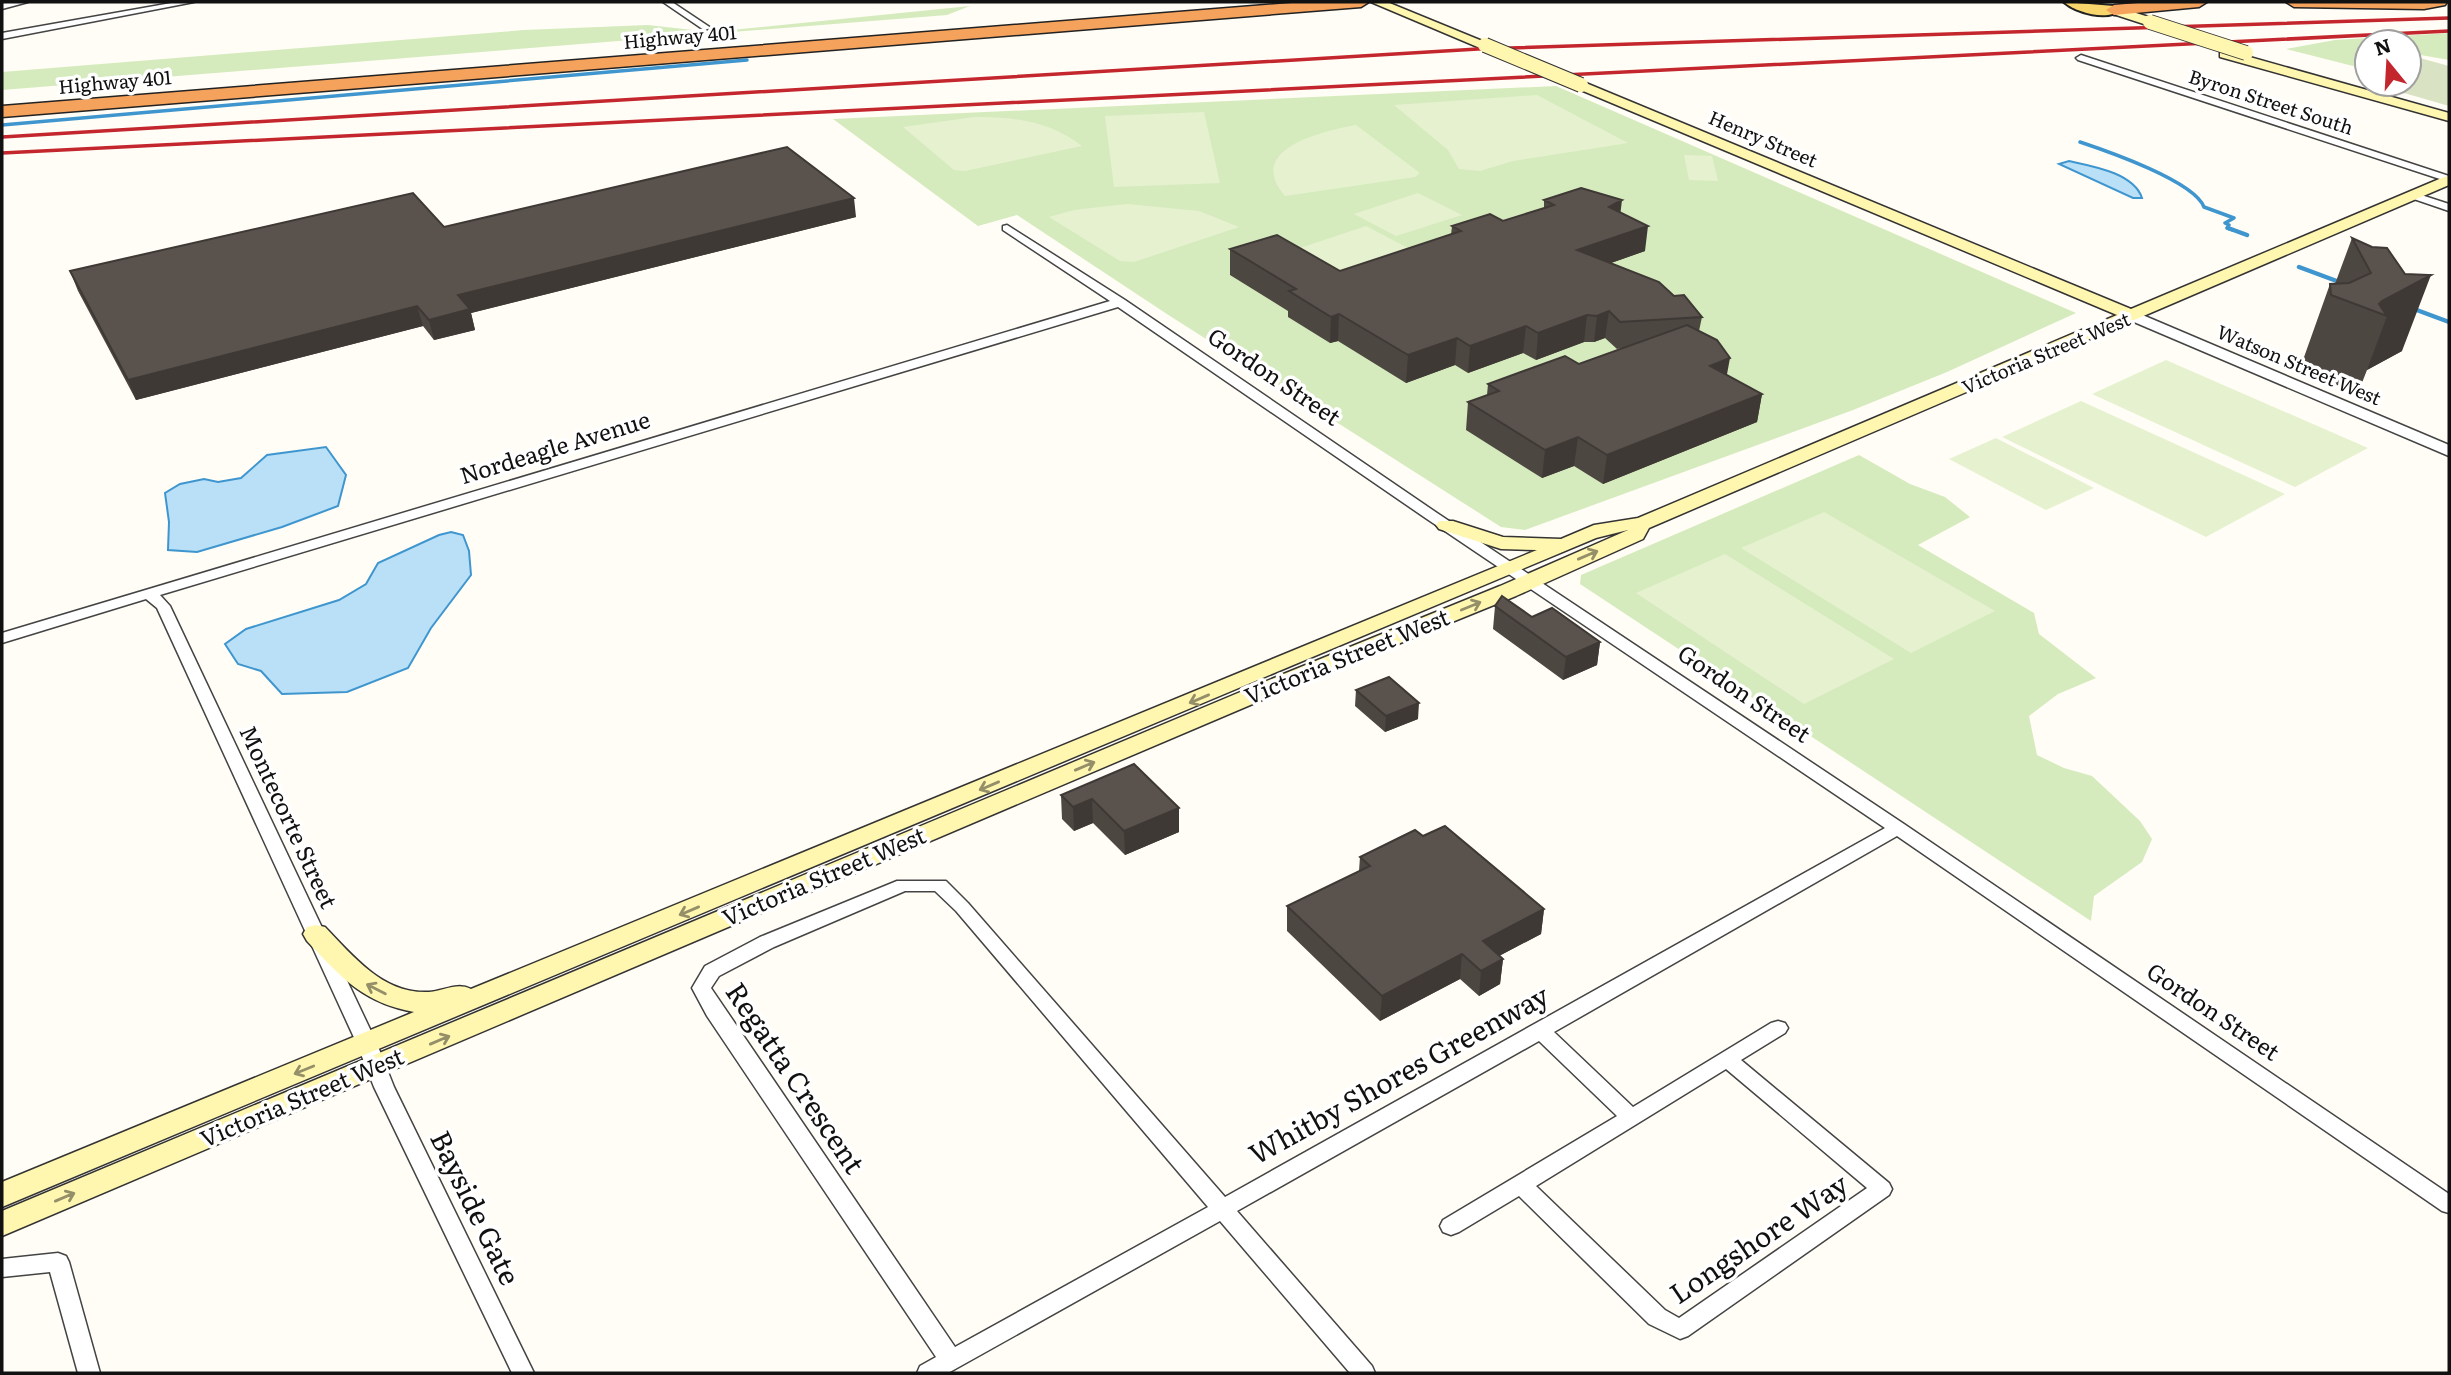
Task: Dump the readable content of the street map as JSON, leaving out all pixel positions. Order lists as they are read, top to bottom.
{
  "streets": {
    "highway": ["Highway 401"],
    "main road": ["Henry Street", "Victoria Street West"],
    "street": [
      "Byron Street South",
      "Watson Street West",
      "Gordon Street",
      "Nordeagle Avenue",
      "Montecorte Street",
      "Whitby Shores Greenway",
      "Regatta Crescent",
      "Bayside Gate",
      "Longshore Way"
    ]
  },
  "crossings": [
    ["Byron Street South", "Victoria Street West"],
    ["Henry Street", "Victoria Street West"],
    ["Henry Street", "Watson Street West"],
    ["Victoria Street West", "Watson Street West"],
    ["Victoria Street West", "Gordon Street"],
    ["Victoria Street West", "Montecorte Street"],
    ["Victoria Street West", "Bayside Gate"],
    ["Gordon Street", "Nordeagle Avenue"],
    ["Gordon Street", "Whitby Shores Greenway"],
    ["Nordeagle Avenue", "Montecorte Street"],
    ["Montecorte Street", "Bayside Gate"],
    ["Whitby Shores Greenway", "Regatta Crescent"]
  ],
  "north": "top"
}
